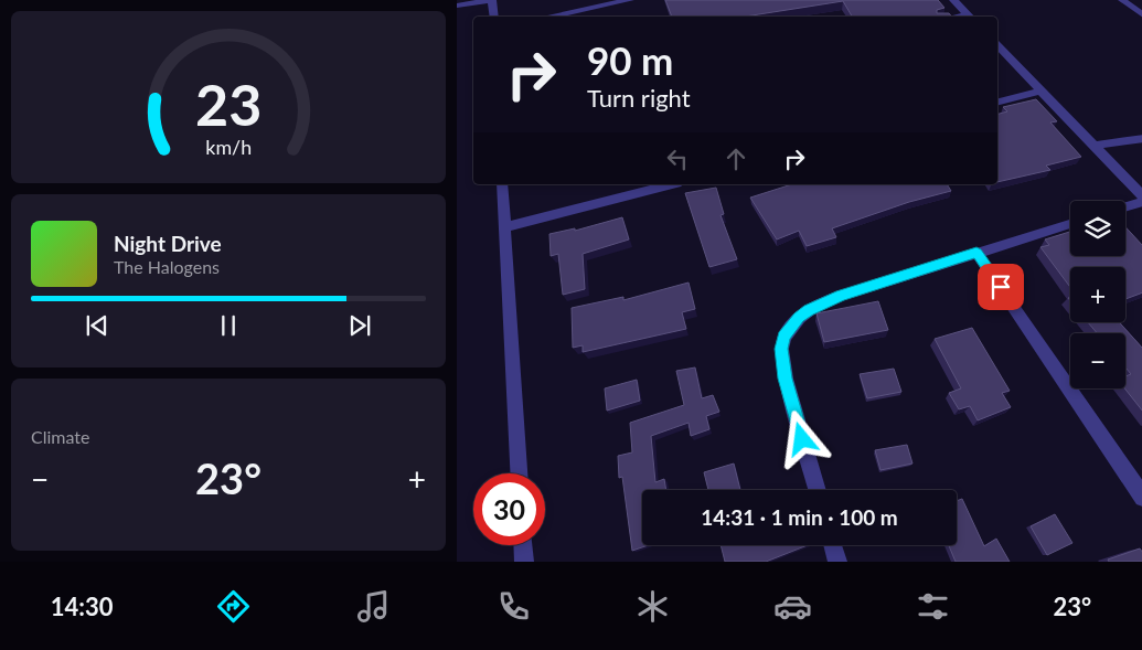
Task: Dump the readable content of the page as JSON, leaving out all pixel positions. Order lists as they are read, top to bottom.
{
  "page": {
    "turn": ["90 m", "Turn right"],
    "map_buttons": ["+", "−"],
    "song": ["Night Drive", "The Halogens"],
    "tile": "Climate",
    "heat": ["−", "23°", "+"],
    "limit": "30",
    "trip": "14:31 · 1 min · 100 m",
    "tabs": ["14:30", "23°"],
    "gauge": ["23", "km/h"]
  }
}
